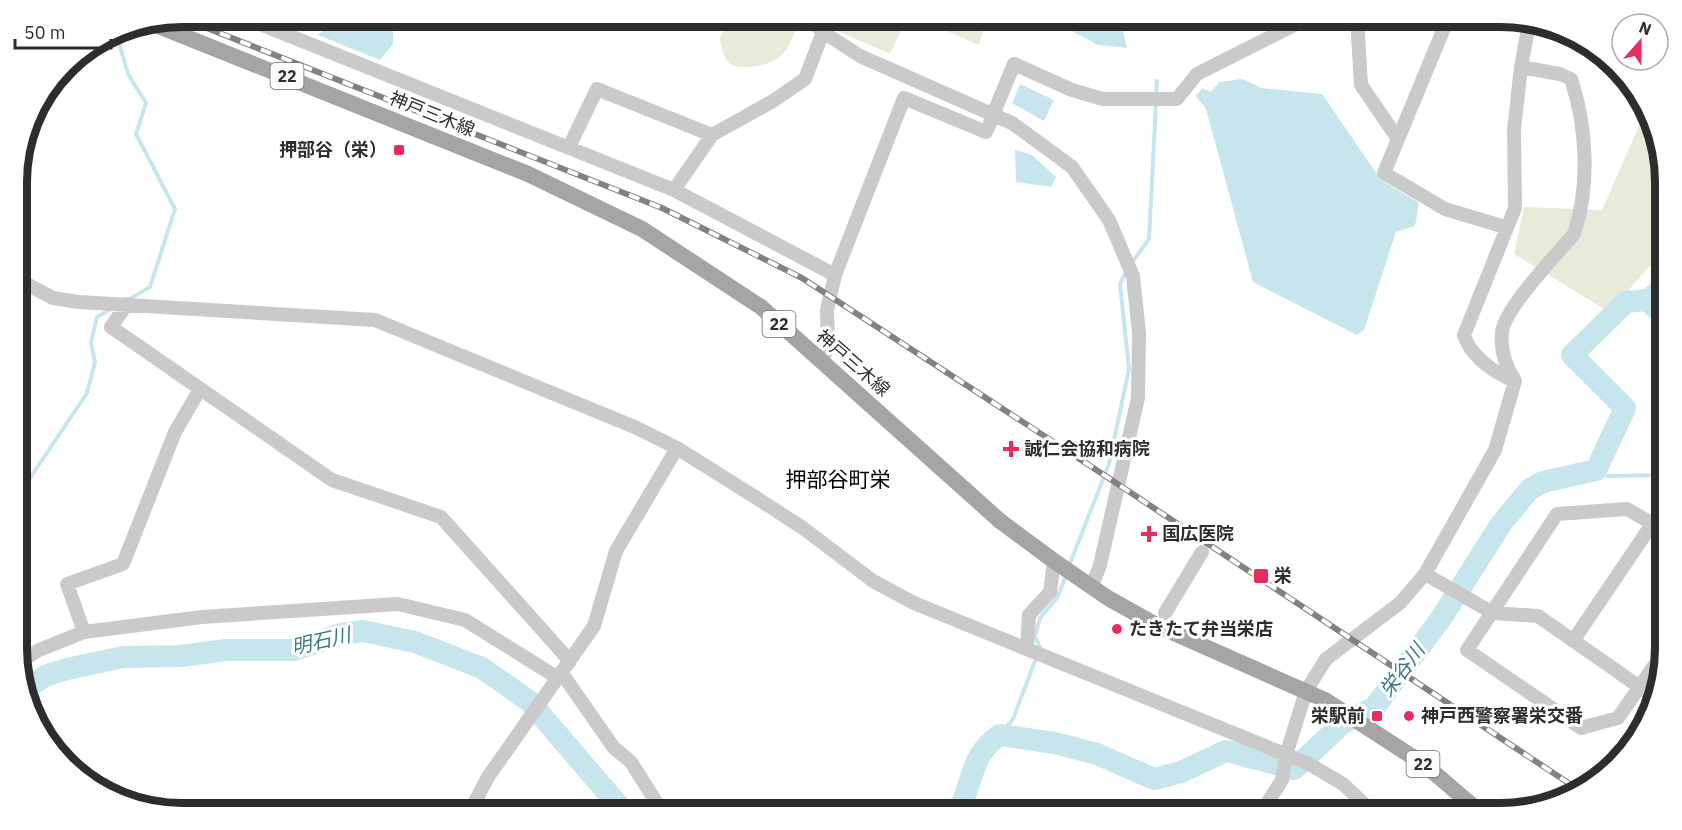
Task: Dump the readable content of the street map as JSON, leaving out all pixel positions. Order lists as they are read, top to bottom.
{
  "streets": {
    "main road": ["22", "神戸三木線"]
  },
  "districts": ["押部谷町栄"],
  "water": ["明石川", "栄谷川"],
  "places": {
    "transit": ["押部谷（栄）", "栄", "栄駅前"],
    "health": ["誠仁会協和病院", "国広医院"],
    "other": ["たきたて弁当栄店", "神戸西警察署栄交番"]
  },
  "scale_bar": "50 m",
  "north": "top"
}
